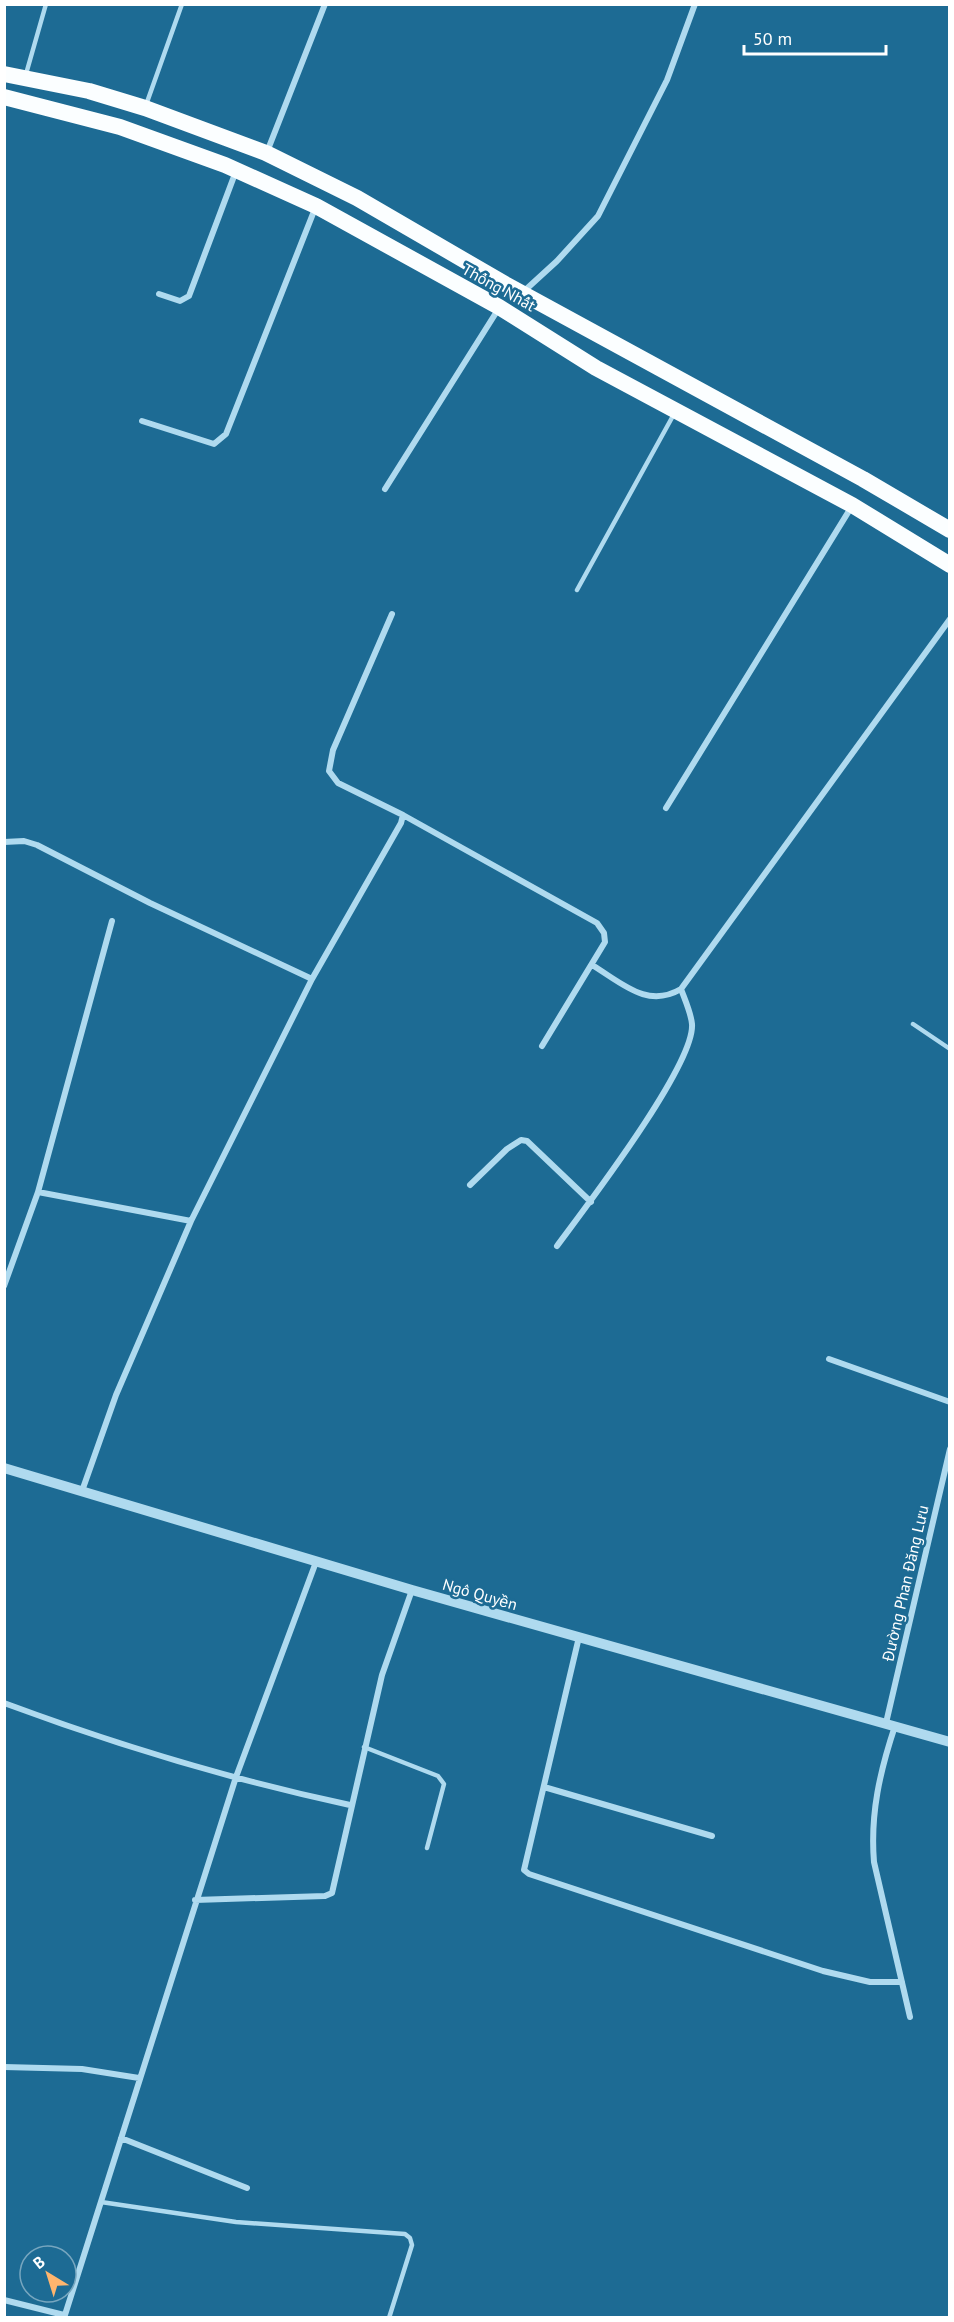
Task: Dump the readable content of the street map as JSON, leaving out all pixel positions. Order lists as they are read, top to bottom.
{
  "streets": {
    "highway": ["Thống Nhất"],
    "street": ["Đường Phan Đăng Lưu", "Ngô Quyền"]
  },
  "crossings": [
    ["Đường Phan Đăng Lưu", "Ngô Quyền"]
  ],
  "scale_bar": "50 m",
  "north": "top left"
}
